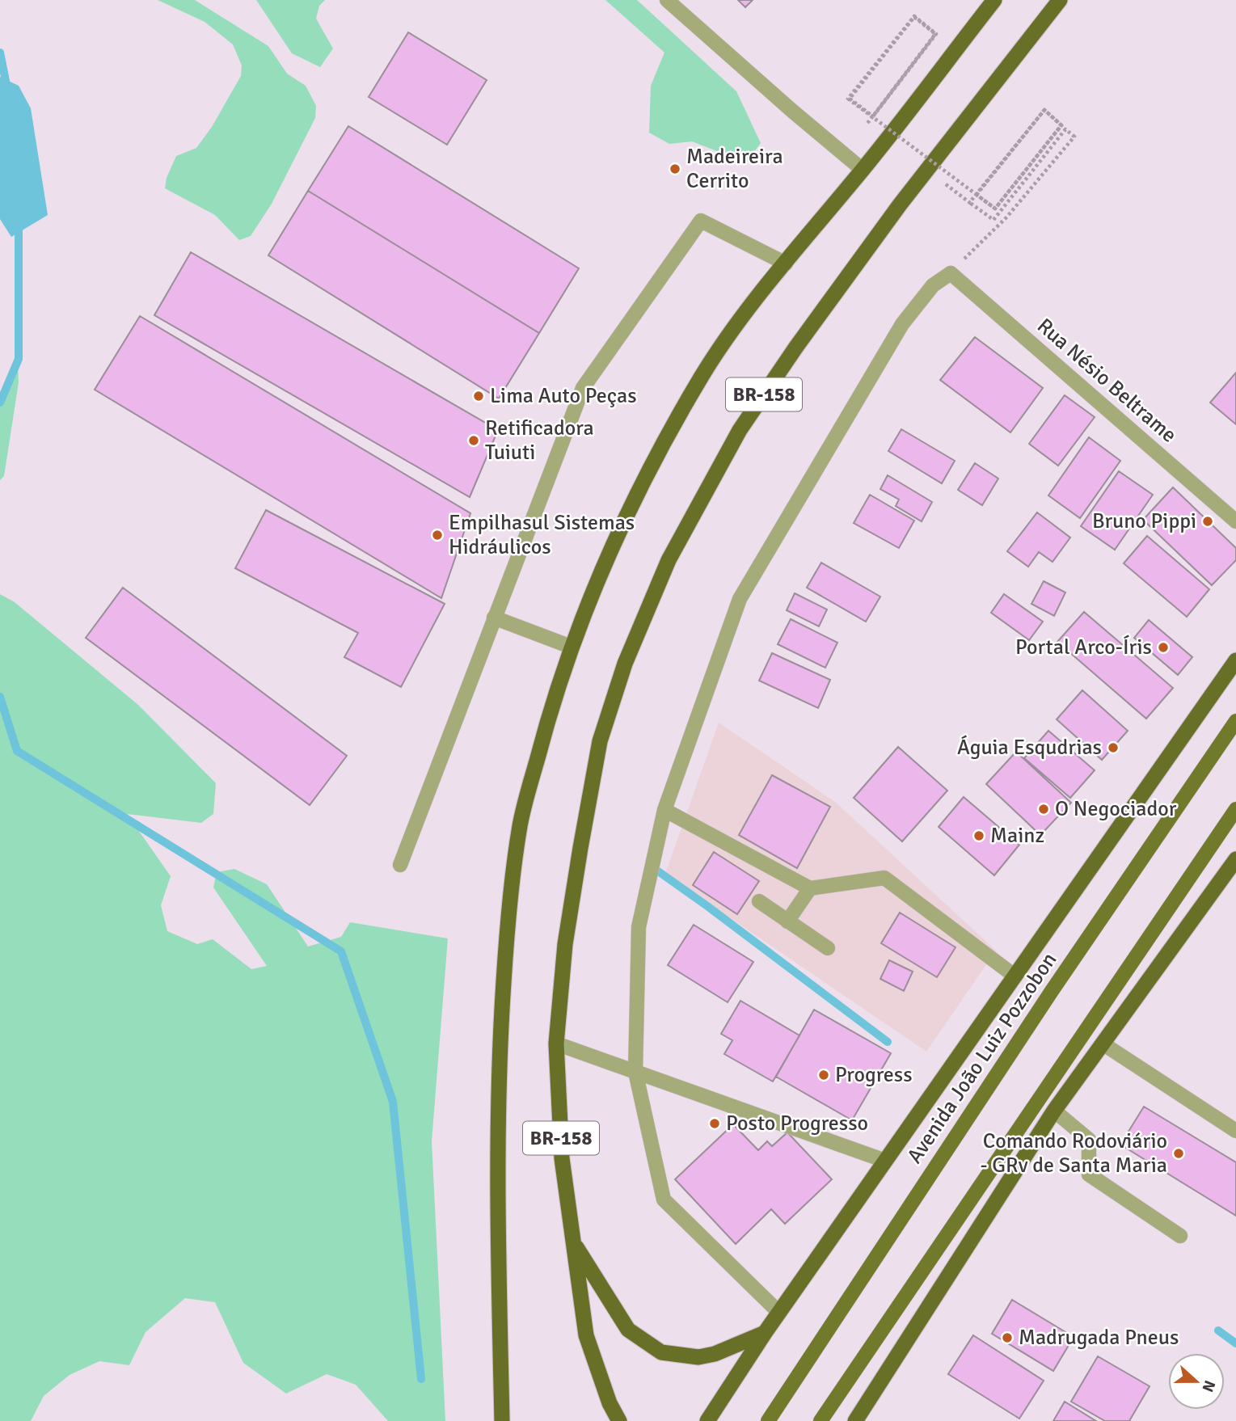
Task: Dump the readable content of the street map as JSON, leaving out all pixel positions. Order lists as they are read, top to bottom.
{
  "streets": {
    "highway": ["BR-158"],
    "main road": ["Avenida João Luiz Pozzobon"],
    "street": ["Rua Nésio Beltrame"]
  },
  "places": [
    "Madeireira Cerrito",
    "Lima Auto Peças",
    "Retificadora Tuiuti",
    "Bruno Pippi",
    "Empilhasul Sistemas Hidráulicos",
    "Portal Arco-Íris",
    "Águia Esqudrias",
    "O Negociador",
    "Mainz",
    "Progress",
    "Posto Progresso",
    "Comando Rodoviário - GRv de Santa Maria",
    "Madrugada Pneus"
  ],
  "north": "right"
}
